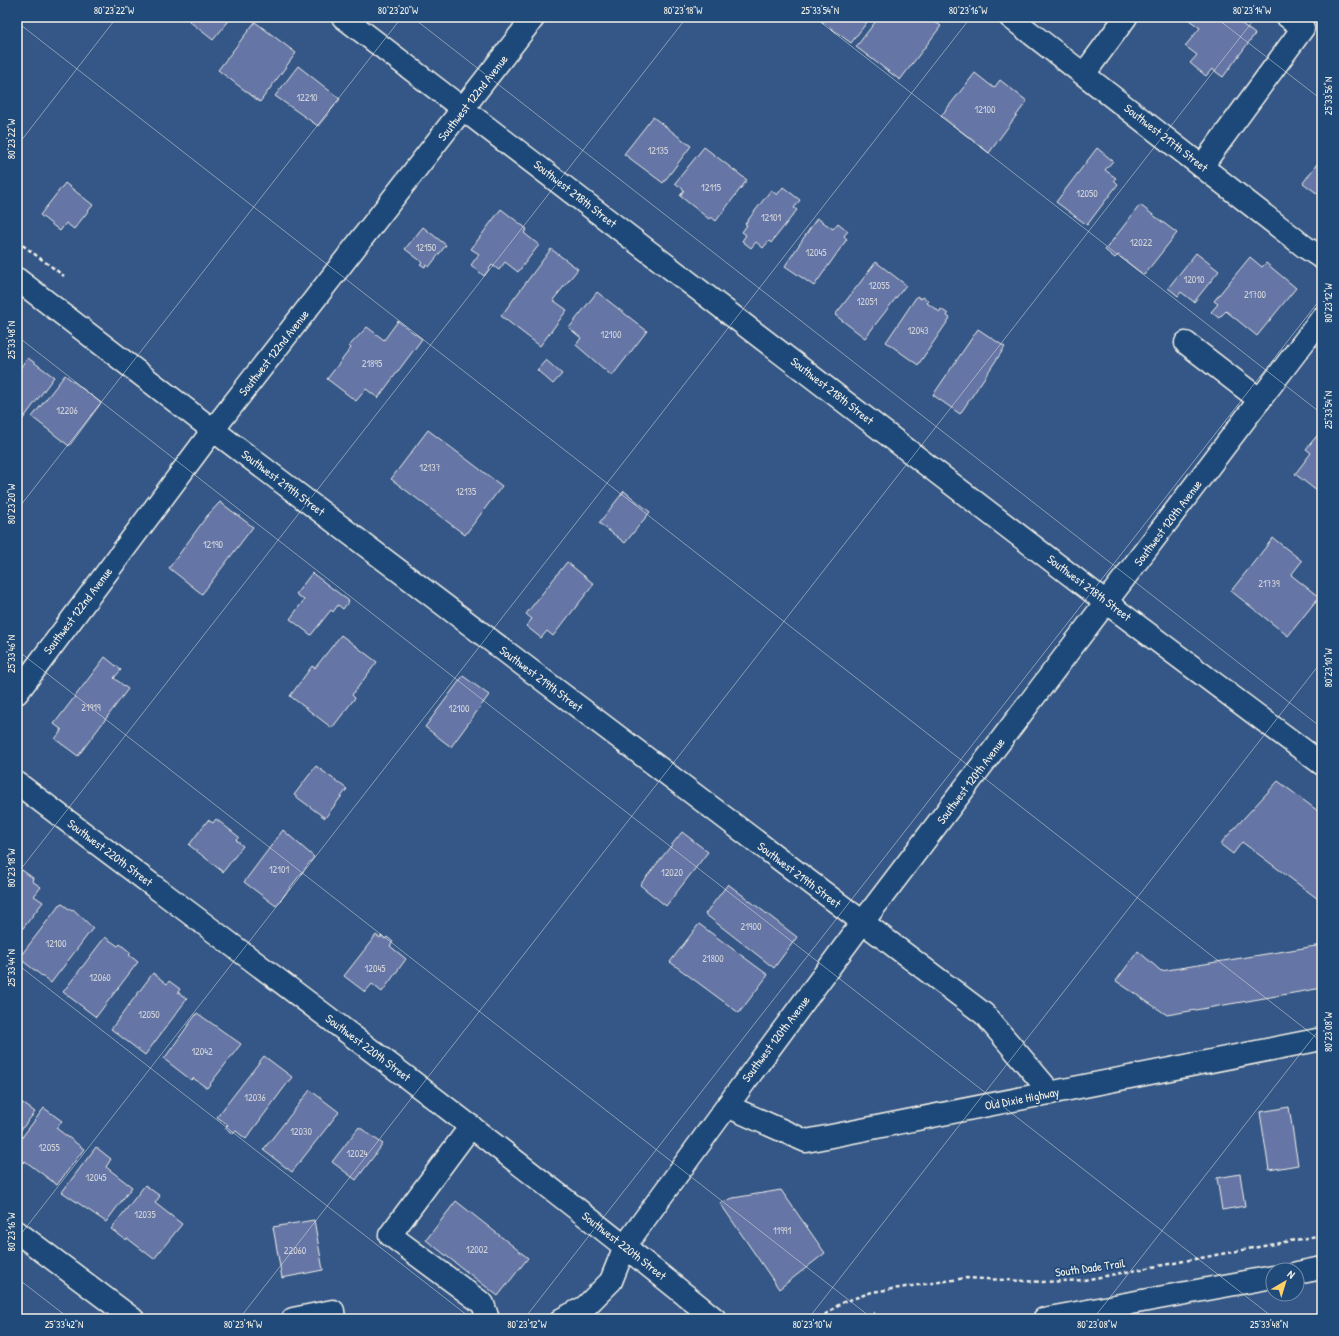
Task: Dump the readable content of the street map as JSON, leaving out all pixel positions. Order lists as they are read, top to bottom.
{
  "streets": {
    "street": [
      "Southwest 122nd Avenue",
      "Southwest 217th Street",
      "Southwest 218th Street",
      "Southwest 219th Street",
      "Southwest 120th Avenue",
      "Southwest 220th Street",
      "Old Dixie Highway"
    ],
    "path": ["South Dade Trail"]
  },
  "crossings": [
    ["Southwest 122nd Avenue", "Southwest 218th Street"],
    ["Southwest 122nd Avenue", "Southwest 219th Street"],
    ["Southwest 218th Street", "Southwest 120th Avenue"],
    ["Southwest 219th Street", "Southwest 120th Avenue"],
    ["Southwest 219th Street", "Old Dixie Highway"],
    ["Southwest 120th Avenue", "Southwest 220th Street"],
    ["Southwest 120th Avenue", "Old Dixie Highway"]
  ],
  "house_numbers": [
    "12210",
    "12100",
    "12135",
    "12115",
    "12050",
    "12101",
    "12022",
    "12150",
    "12045",
    "12010",
    "12055",
    "21700",
    "12051",
    "12043",
    "12100",
    "21895",
    "12206",
    "12137",
    "12135",
    "12190",
    "21739",
    "21919",
    "12100",
    "12101",
    "12020",
    "21900",
    "12100",
    "21800",
    "12045",
    "12060",
    "12050",
    "12042",
    "12036",
    "12030",
    "12055",
    "12024",
    "12045",
    "12035",
    "11991",
    "12002",
    "22060"
  ],
  "north": "top right",
  "coordinates": [
    "80°23'22\"W",
    "80°23'20\"W",
    "80°23'18\"W",
    "25°33'54\"N",
    "80°23'16\"W",
    "80°23'14\"W",
    "25°33'56\"N",
    "80°23'12\"W",
    "25°33'48\"N",
    "25°33'46\"N",
    "80°23'10\"W",
    "25°33'44\"N",
    "80°23'08\"W",
    "25°33'42\"N"
  ]
}
